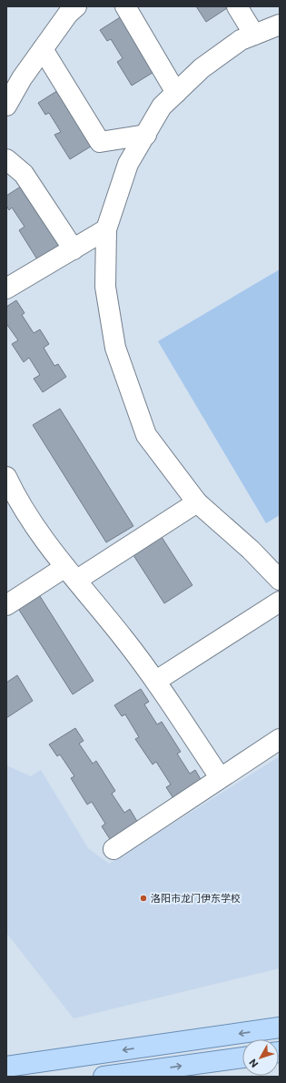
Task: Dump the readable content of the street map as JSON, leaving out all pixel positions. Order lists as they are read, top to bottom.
{
  "places": ["洛阳市龙门伊东学校"],
  "north": "bottom left"
}
